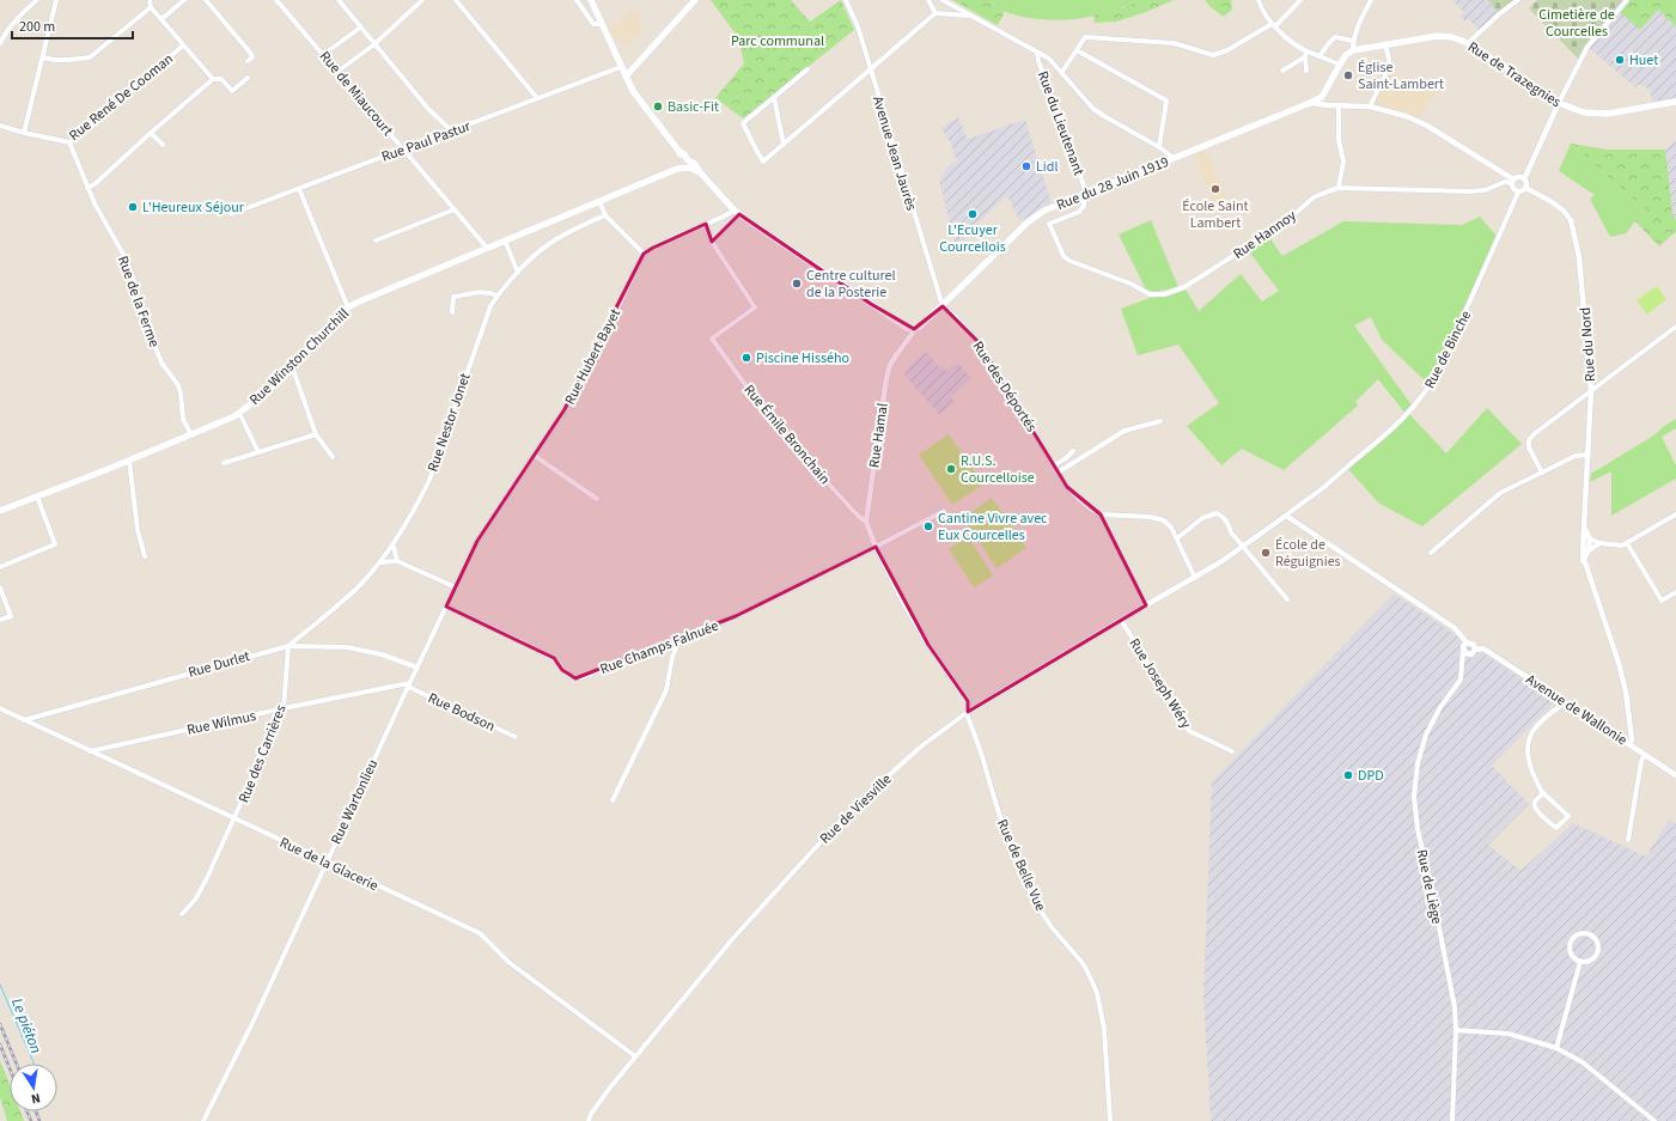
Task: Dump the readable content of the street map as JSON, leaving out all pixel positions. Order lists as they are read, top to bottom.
{
  "streets": {
    "main road": ["Rue de Trazegnies", "Rue du 28 Juin 1919", "Rue Winston Churchill"],
    "street": [
      "Rue de Miaucourt",
      "Rue René De Cooman",
      "Rue du Lieutenant",
      "Rue Paul Pastur",
      "Avenue Jean Jaurès",
      "Rue Hannoy",
      "Rue de la Ferme",
      "Rue du Nord",
      "Rue de Binche",
      "Rue Hubert Bayet",
      "Rue des Déportés",
      "Rue Nestor Jonet",
      "Rue Émile Bronchain",
      "Rue Hamal",
      "Rue Champs Falnuée",
      "Rue Durlet",
      "Rue Joseph Wéry",
      "Avenue de Wallonie",
      "Rue Bodson",
      "Rue Wilmus",
      "Rue des Carrières",
      "Rue Wartonlieu",
      "Rue de Viesville",
      "Rue de la Glacerie",
      "Rue de Belle Vue",
      "Rue de Liège"
    ]
  },
  "crossings": [
    ["Rue de Miaucourt", "Rue Paul Pastur"],
    ["Rue de Miaucourt", "Rue Winston Churchill"],
    ["Rue René De Cooman", "Rue de la Ferme"],
    ["Rue du Lieutenant", "Rue du 28 Juin 1919"],
    ["Rue du Lieutenant", "Rue Hannoy"],
    ["Avenue Jean Jaurès", "Rue du 28 Juin 1919"],
    ["Avenue Jean Jaurès", "Rue des Déportés"],
    ["Rue du 28 Juin 1919", "Rue Hannoy"],
    ["Rue du 28 Juin 1919", "Rue des Déportés"],
    ["Rue du 28 Juin 1919", "Rue Hamal"],
    ["Rue Hannoy", "Rue du Nord"],
    ["Rue Hannoy", "Rue de Binche"],
    ["Rue de la Ferme", "Rue Winston Churchill"],
    ["Rue du Nord", "Rue de Binche"],
    ["Rue du Nord", "Avenue de Wallonie"],
    ["Rue de Binche", "Rue de Viesville"],
    ["Rue Hubert Bayet", "Rue Wartonlieu"],
    ["Rue Émile Bronchain", "Rue Hamal"],
    ["Rue Hamal", "Rue Champs Falnuée"],
    ["Rue Hamal", "Rue de Viesville"],
    ["Rue Hamal", "Rue de Belle Vue"],
    ["Rue Champs Falnuée", "Rue Wartonlieu"],
    ["Rue Durlet", "Rue des Carrières"],
    ["Rue Durlet", "Rue Wartonlieu"],
    ["Rue Durlet", "Rue de la Glacerie"],
    ["Rue Joseph Wéry", "Rue de Viesville"],
    ["Avenue de Wallonie", "Rue de Liège"],
    ["Rue Bodson", "Rue Wilmus"],
    ["Rue Bodson", "Rue Wartonlieu"],
    ["Rue Wilmus", "Rue des Carrières"],
    ["Rue Wilmus", "Rue Wartonlieu"],
    ["Rue Wilmus", "Rue de la Glacerie"],
    ["Rue des Carrières", "Rue de la Glacerie"],
    ["Rue Wartonlieu", "Rue de la Glacerie"],
    ["Rue de Viesville", "Rue de la Glacerie"],
    ["Rue de Viesville", "Rue de Belle Vue"]
  ],
  "water": ["Le piéton"],
  "parks": ["Cimetière de Courcelles", "Parc communal"],
  "places": [
    "Huet",
    "Église Saint-Lambert",
    "Basic-Fit",
    "Lidl",
    "École Saint Lambert",
    "L'Heureux Séjour",
    "L'Ecuyer Courcellois",
    "Centre culturel de la Posterie",
    "Piscine Hissého",
    "R.U.S. Courcelloise",
    "Cantine Vivre avec Eux Courcelles",
    "École de Réguignies",
    "DPD"
  ],
  "scale_bar": "200 m",
  "north": "bottom"
}
